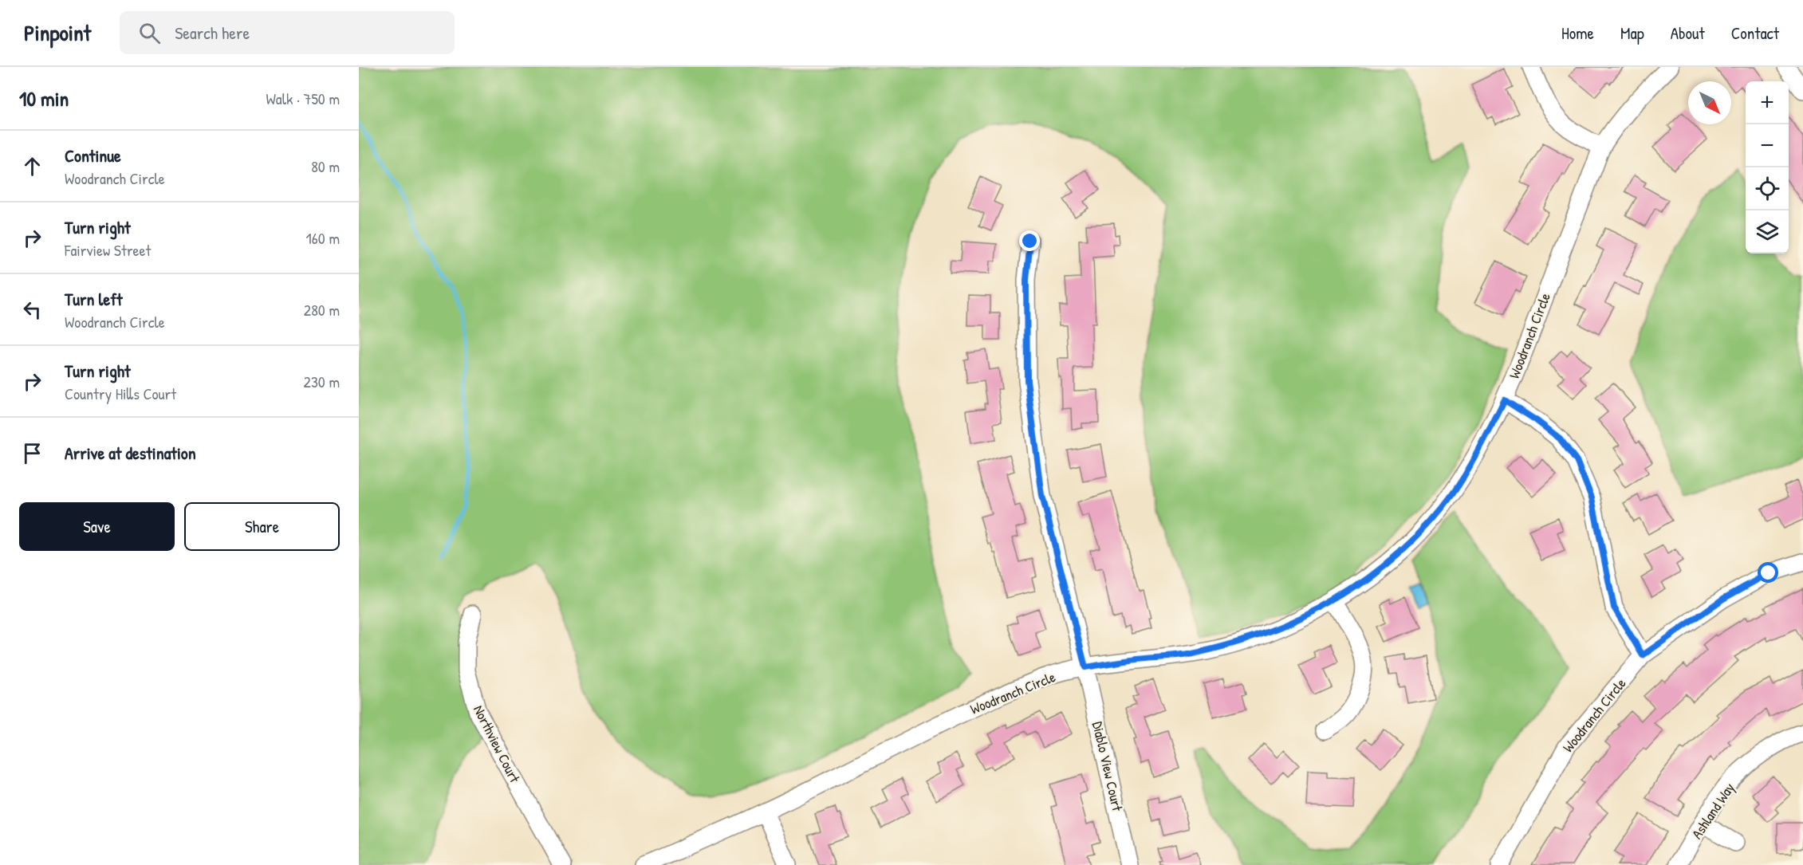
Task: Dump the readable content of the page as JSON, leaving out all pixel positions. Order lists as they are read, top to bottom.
{
  "streets": {
    "street": [
      "Woodranch Circle",
      "Northview Court",
      "Diablo View Court",
      "Ashland Way"
    ]
  },
  "crossings": [
    ["Woodranch Circle", "Diablo View Court"]
  ],
  "north": "bottom right",
  "page": {
    "header": "Pinpoint",
    "search": "Search here",
    "nav": [
      "Home",
      "Map",
      "About",
      "Contact"
    ],
    "heading": ["10 min", "Walk · 750 m"],
    "map_buttons": ["+", "−"],
    "list": [
      ["Continue", "Woodranch Circle", "80 m"],
      ["Turn right", "Fairview Street", "160 m"],
      ["Turn left", "Woodranch Circle", "280 m"],
      ["Turn right", "Country Hills Court", "230 m"],
      "Arrive at destination"
    ],
    "buttons": ["Save", "Share"]
  }
}
